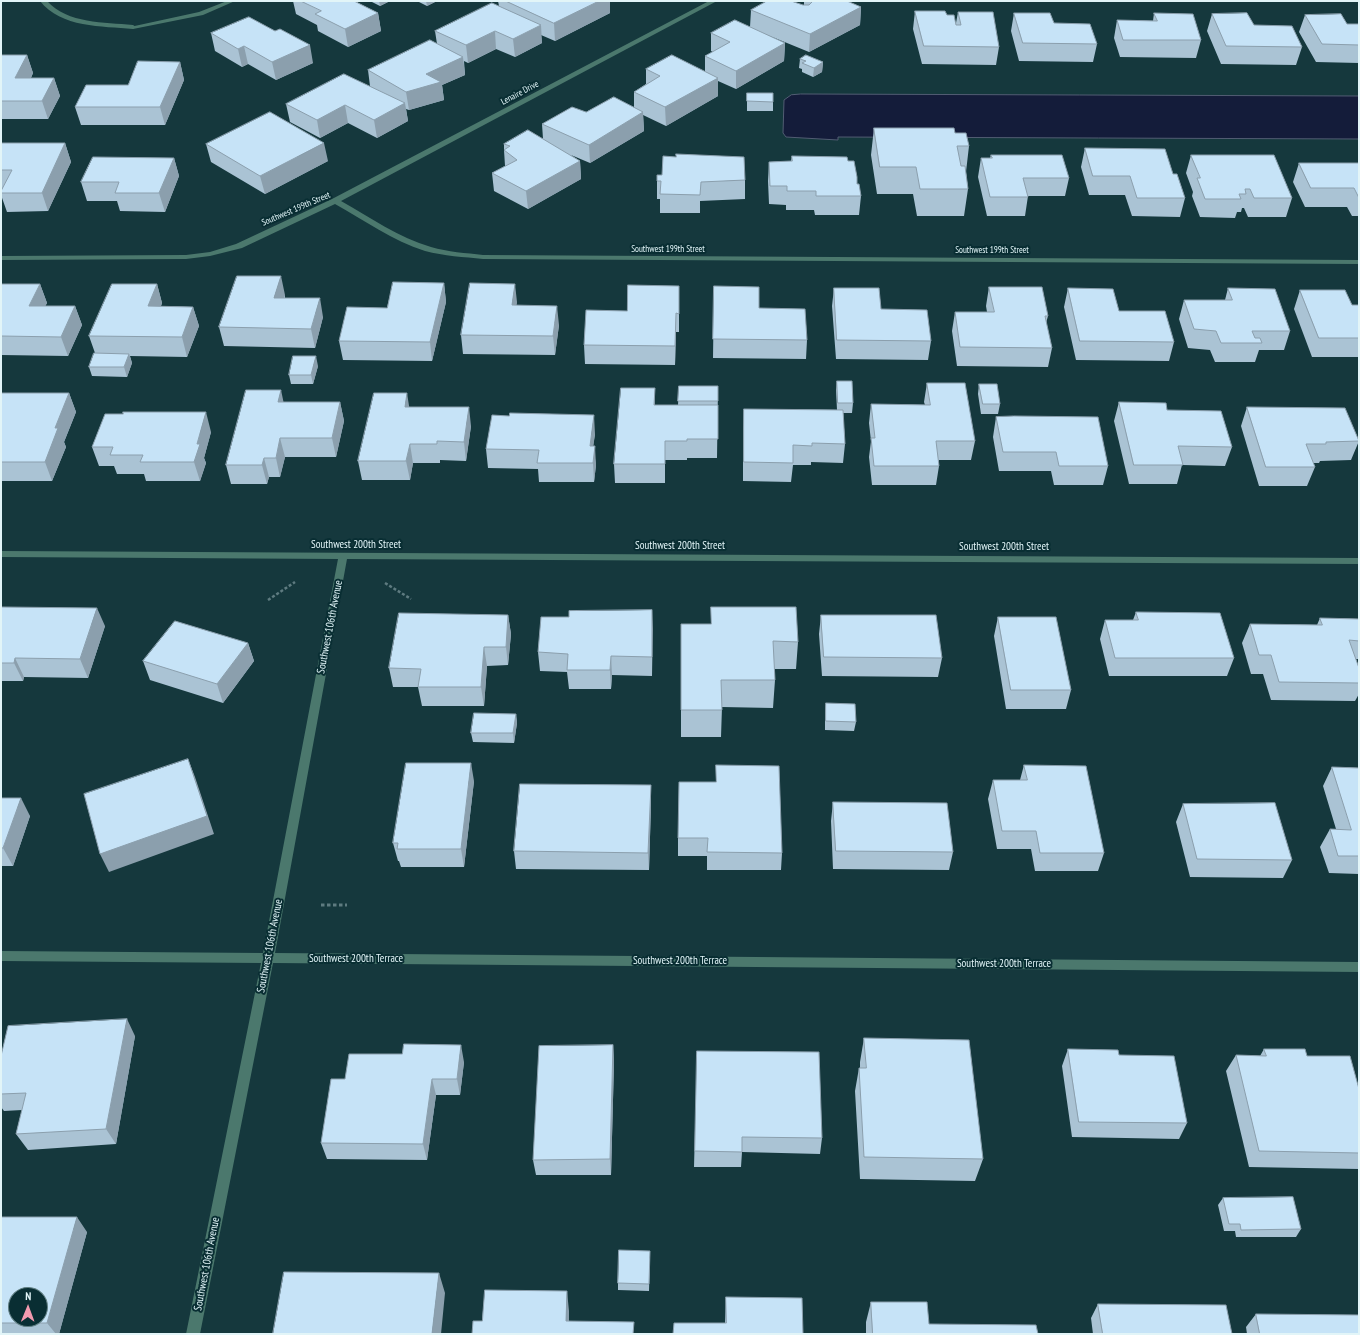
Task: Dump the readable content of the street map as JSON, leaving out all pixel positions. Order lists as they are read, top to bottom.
{
  "streets": {
    "street": [
      "Lenaire Drive",
      "Southwest 199th Street",
      "Southwest 200th Street",
      "Southwest 106th Avenue",
      "Southwest 200th Terrace"
    ]
  },
  "crossings": [
    ["Lenaire Drive", "Southwest 199th Street"],
    ["Southwest 200th Street", "Southwest 106th Avenue"],
    ["Southwest 106th Avenue", "Southwest 200th Terrace"]
  ],
  "north": "top"
}
